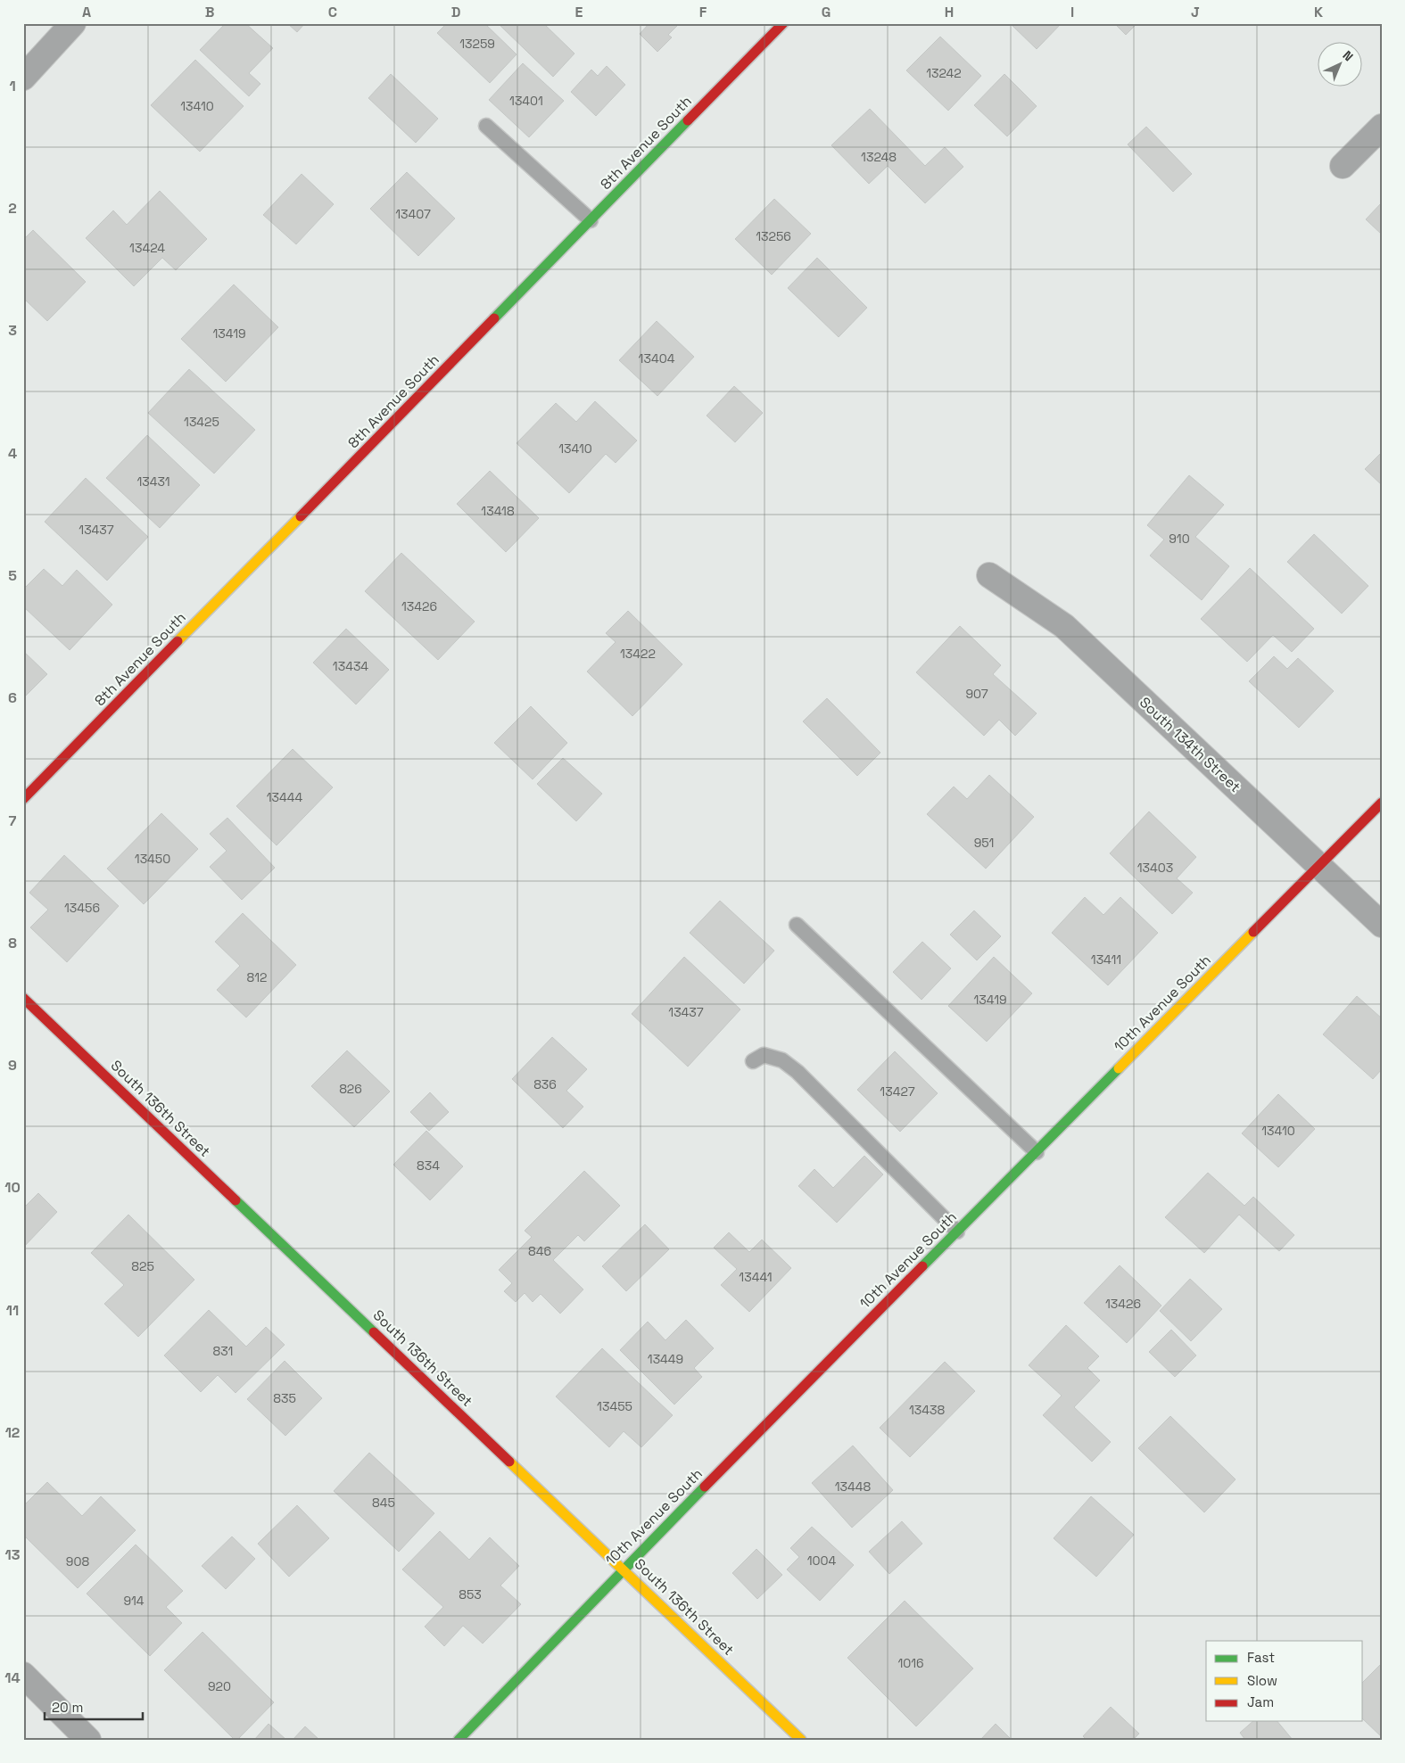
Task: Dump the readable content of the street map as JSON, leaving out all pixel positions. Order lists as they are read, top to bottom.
{
  "streets": {
    "street": [
      "8th Avenue South",
      "South 134th Street",
      "10th Avenue South",
      "South 136th Street"
    ]
  },
  "crossings": [
    ["South 134th Street", "10th Avenue South"],
    ["10th Avenue South", "South 136th Street"]
  ],
  "house_numbers": [
    "13259",
    "13242",
    "13401",
    "13410",
    "13248",
    "13407",
    "13256",
    "13424",
    "13419",
    "13404",
    "13425",
    "13410",
    "13431",
    "13418",
    "13437",
    "910",
    "13426",
    "13422",
    "13434",
    "907",
    "13444",
    "951",
    "13450",
    "13403",
    "13456",
    "13411",
    "812",
    "13419",
    "13437",
    "836",
    "826",
    "13427",
    "13410",
    "834",
    "846",
    "825",
    "13441",
    "13426",
    "831",
    "13449",
    "835",
    "13455",
    "13438",
    "13448",
    "845",
    "1004",
    "908",
    "853",
    "914",
    "1016",
    "920"
  ],
  "legend": ["Fast", "Slow", "Jam"],
  "scale_bar": "20 m",
  "north": "top right",
  "grid": {
    "columns": [
      "A",
      "B",
      "C",
      "D",
      "E",
      "F",
      "G",
      "H",
      "I",
      "J",
      "K"
    ],
    "rows": [
      "1",
      "2",
      "3",
      "4",
      "5",
      "6",
      "7",
      "8",
      "9",
      "10",
      "11",
      "12",
      "13",
      "14"
    ]
  }
}
